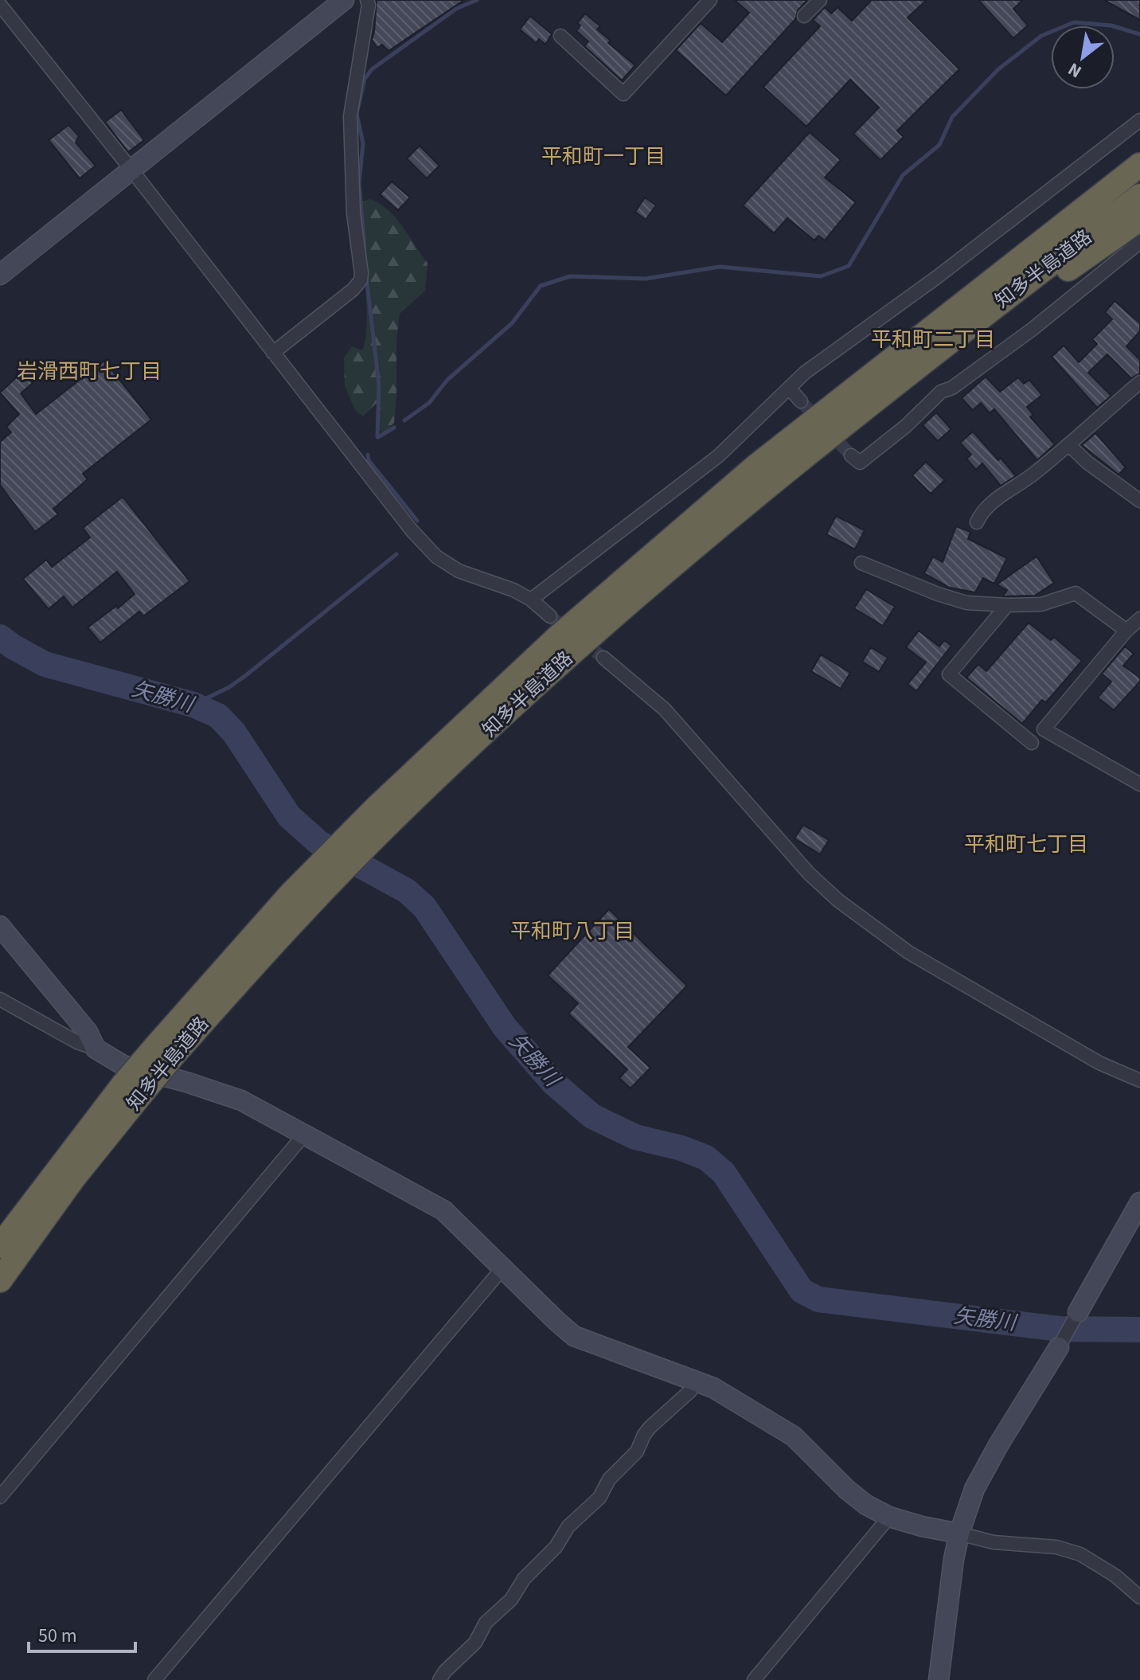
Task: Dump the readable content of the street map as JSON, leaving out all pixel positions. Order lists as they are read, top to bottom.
{
  "streets": {
    "highway": ["知多半島道路"]
  },
  "districts": [
    "平和町一丁目",
    "平和町二丁目",
    "岩滑西町七丁目",
    "平和町七丁目",
    "平和町八丁目"
  ],
  "water": ["矢勝川"],
  "scale_bar": "50 m",
  "north": "bottom left"
}
